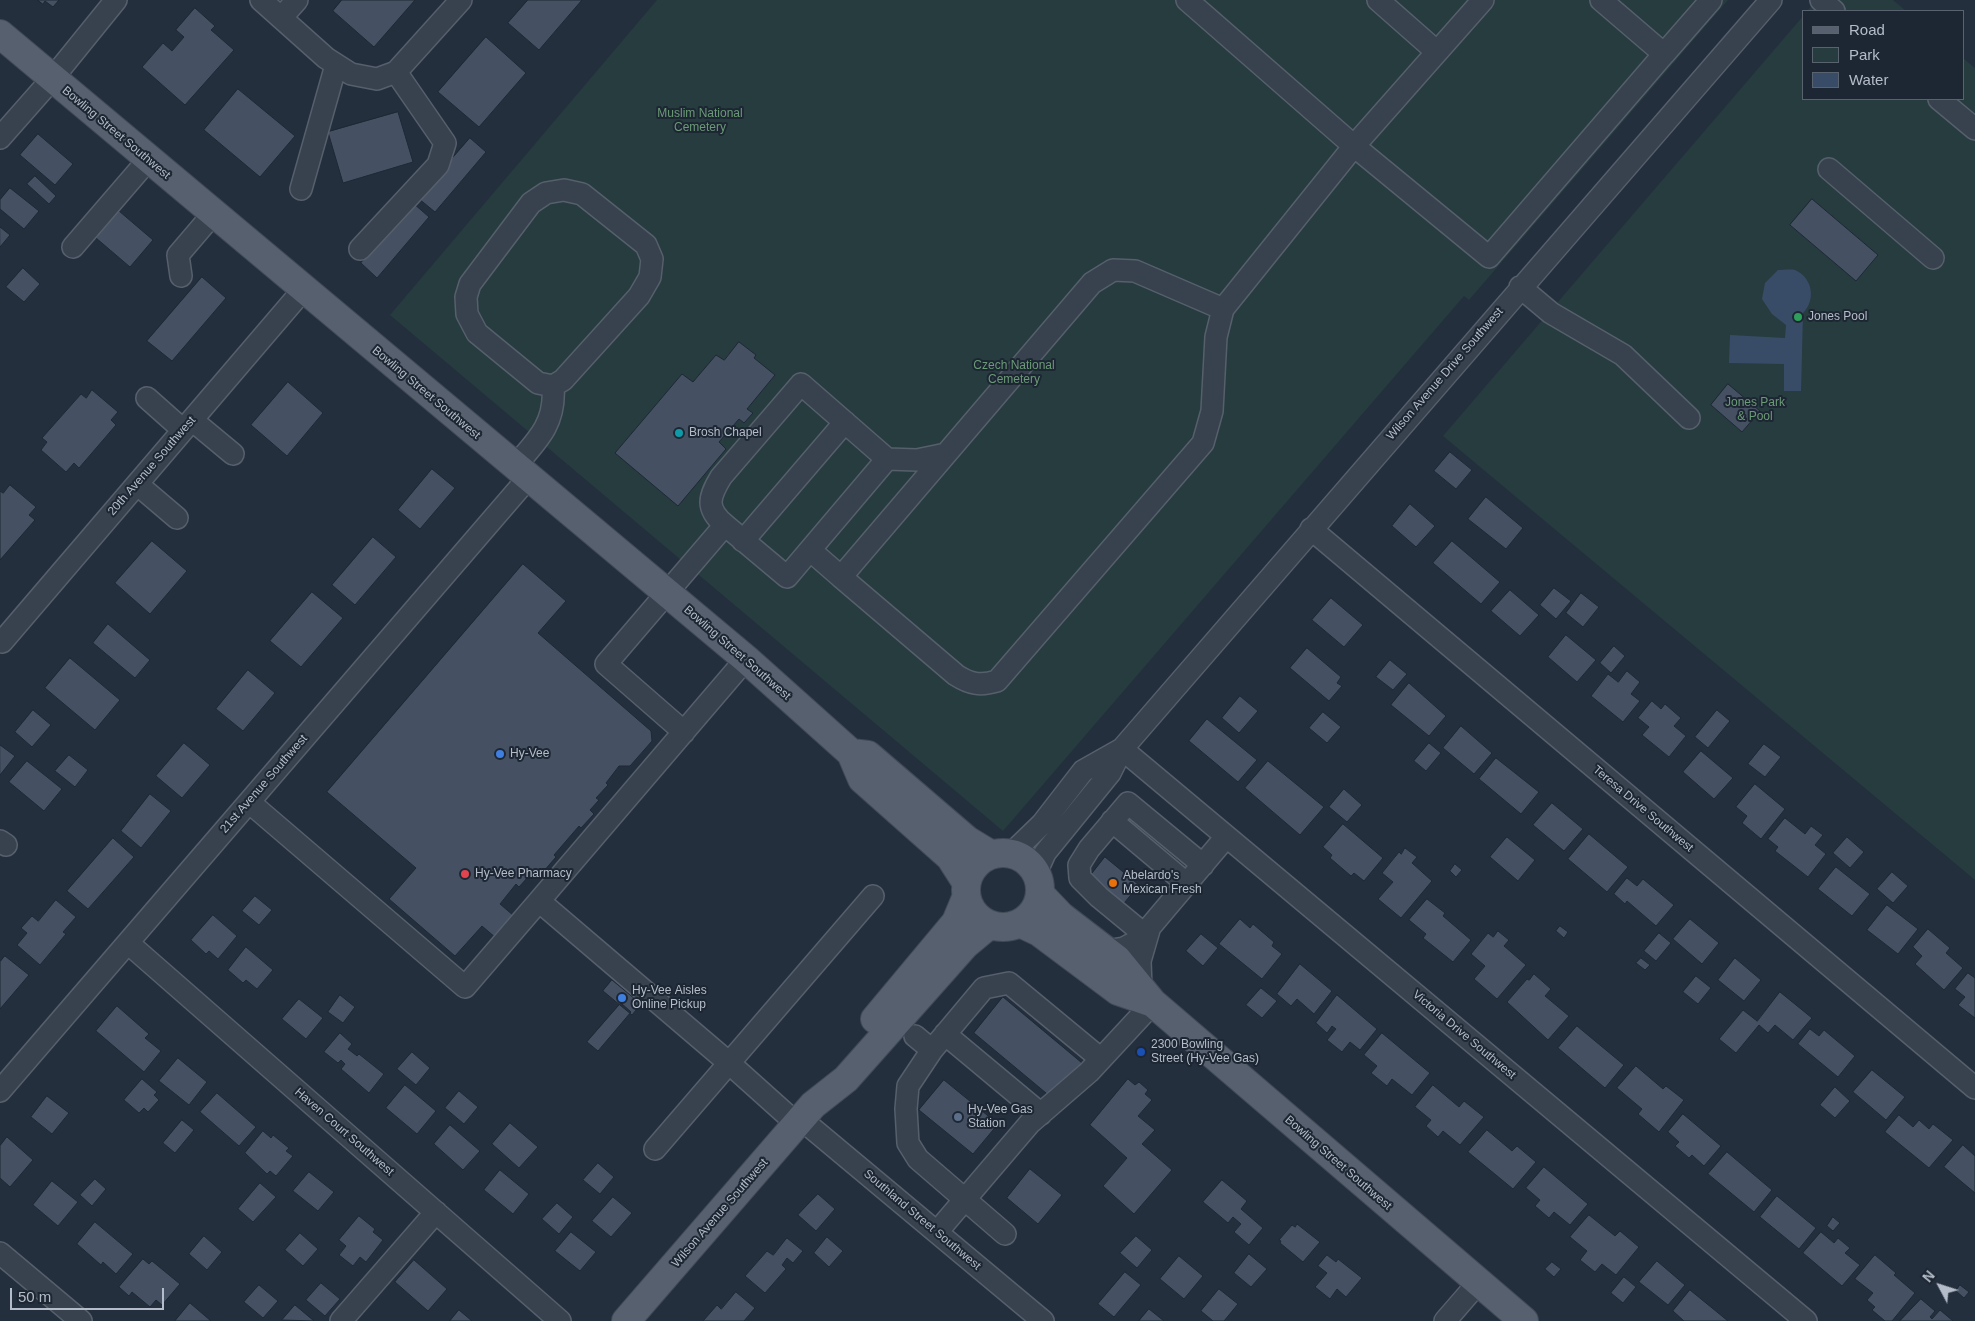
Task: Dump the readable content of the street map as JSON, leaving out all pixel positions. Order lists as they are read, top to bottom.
{
  "streets": {
    "main road": ["Bowling Street Southwest", "Wilson Avenue Southwest"],
    "street": [
      "Wilson Avenue Drive Southwest",
      "20th Avenue Southwest",
      "21st Avenue Southwest",
      "Teresa Drive Southwest",
      "Victoria Drive Southwest",
      "Haven Court Southwest",
      "Southland Street Southwest"
    ]
  },
  "crossings": [
    ["Bowling Street Southwest", "Wilson Avenue Drive Southwest"],
    ["Bowling Street Southwest", "20th Avenue Southwest"],
    ["Bowling Street Southwest", "21st Avenue Southwest"],
    ["Bowling Street Southwest", "Wilson Avenue Southwest"],
    ["Wilson Avenue Drive Southwest", "Teresa Drive Southwest"],
    ["Wilson Avenue Drive Southwest", "Victoria Drive Southwest"],
    ["Wilson Avenue Drive Southwest", "Wilson Avenue Southwest"],
    ["21st Avenue Southwest", "Haven Court Southwest"],
    ["Wilson Avenue Southwest", "Southland Street Southwest"]
  ],
  "parks": ["Muslim National Cemetery", "Czech National Cemetery", "Jones Park & Pool"],
  "places": [
    "Jones Pool",
    "Brosh Chapel",
    "Hy-Vee",
    "Hy-Vee Pharmacy",
    "Abelardo's Mexican Fresh",
    "Hy-Vee Aisles Online Pickup",
    "2300 Bowling Street (Hy-Vee Gas)",
    "Hy-Vee Gas Station"
  ],
  "legend": ["Road", "Park", "Water"],
  "scale_bar": "50 m",
  "north": "top left"
}
